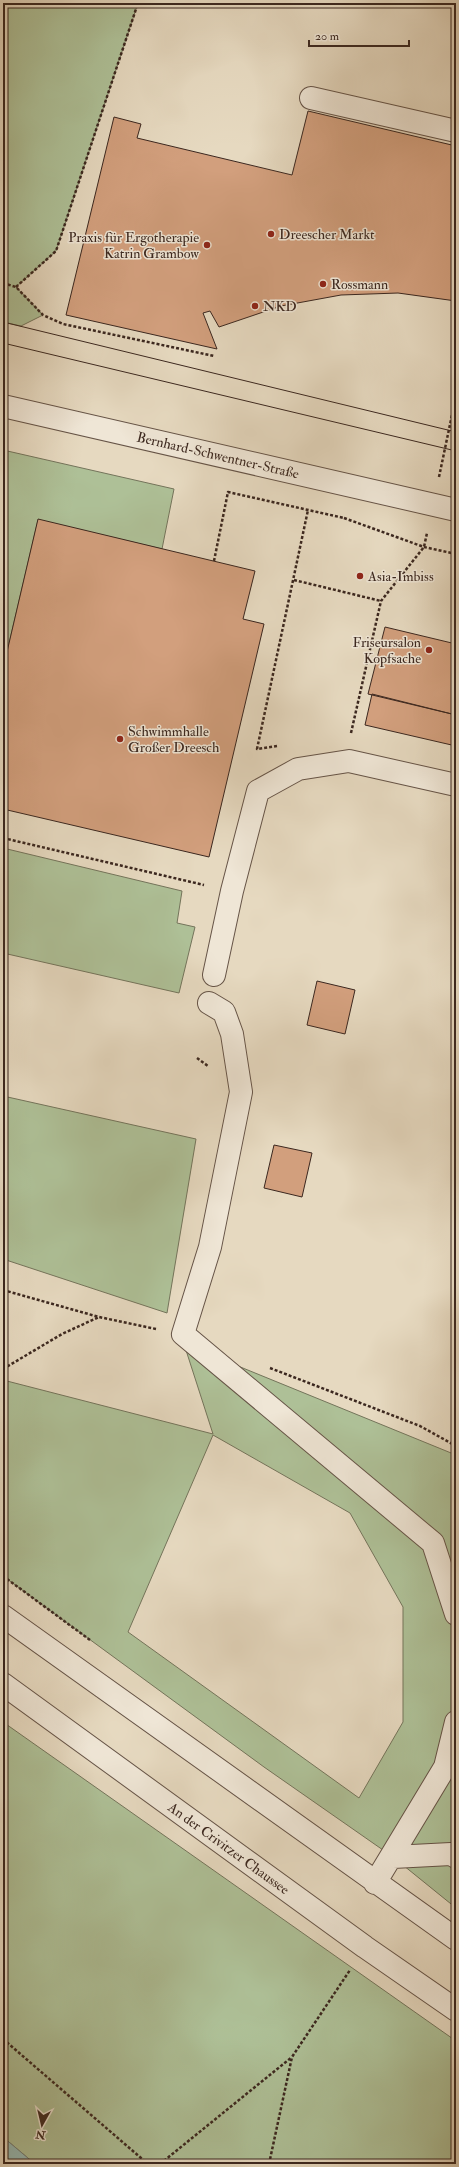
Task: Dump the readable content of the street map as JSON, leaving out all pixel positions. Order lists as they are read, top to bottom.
{
  "streets": {
    "street": ["Bernhard-Schwentner-Straße", "An der Crivitzer Chaussee"]
  },
  "places": [
    "Dreescher Markt",
    "Praxis für Ergotherapie Katrin Grambow",
    "Rossmann",
    "NKD",
    "Asia-Imbiss",
    "Friseursalon Kopfsache",
    "Schwimmhalle Großer Dreesch"
  ],
  "scale_bar": "20 m",
  "north": "bottom"
}
